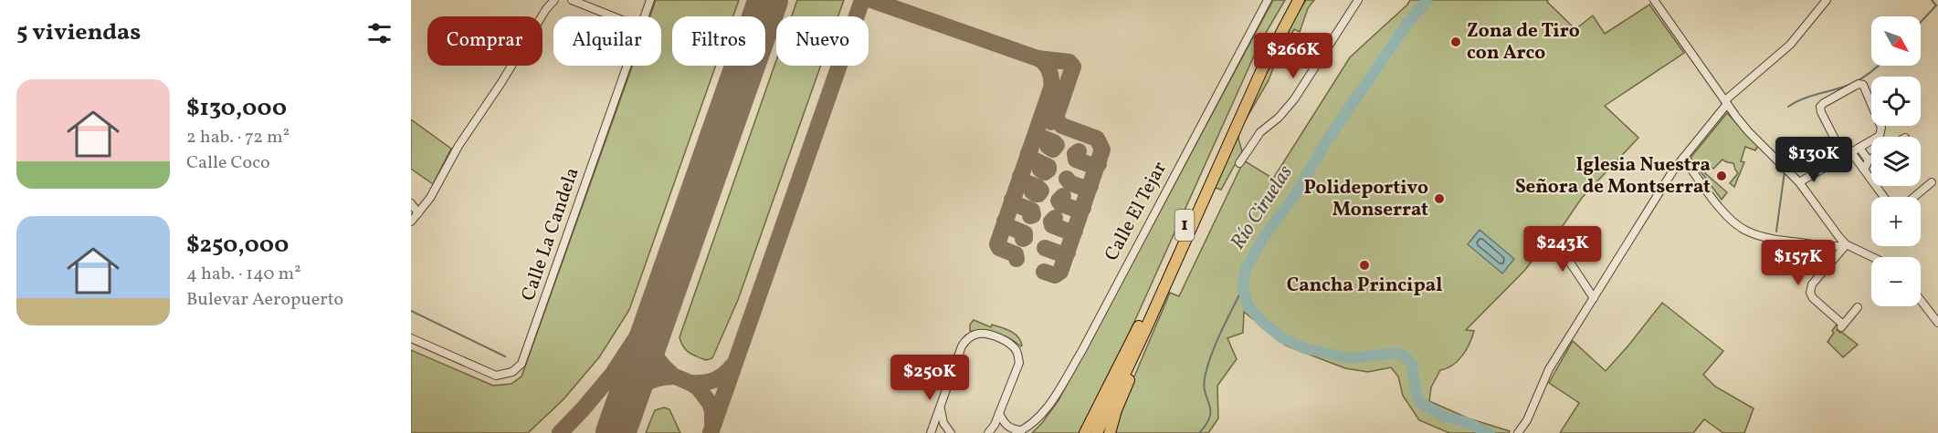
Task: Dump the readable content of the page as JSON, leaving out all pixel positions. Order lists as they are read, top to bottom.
{
  "streets": {
    "highway": ["1"],
    "street": ["Calle El Tejar", "Calle La Candela"]
  },
  "water": ["Río Ciruelas"],
  "places": [
    "Zona de Tiro con Arco",
    "Iglesia Nuestra Señora de Montserrat",
    "Polideportivo Monserrat",
    "Cancha Principal"
  ],
  "north": "bottom right",
  "page": {
    "heading": "5 viviendas",
    "map_buttons": ["+", "−"],
    "chip": [
      "Comprar",
      "Alquilar",
      "Filtros",
      "Nuevo"
    ],
    "price": [
      "$266K",
      "$130K",
      "$243K",
      "$157K",
      "$250K"
    ],
    "list": [
      {
        "name": "$130,000",
        "note": "2 hab. · 72 m² · Calle Coco"
      },
      {
        "name": "$250,000",
        "note": "4 hab. · 140 m² · Bulevar Aeropuerto"
      }
    ]
  }
}
